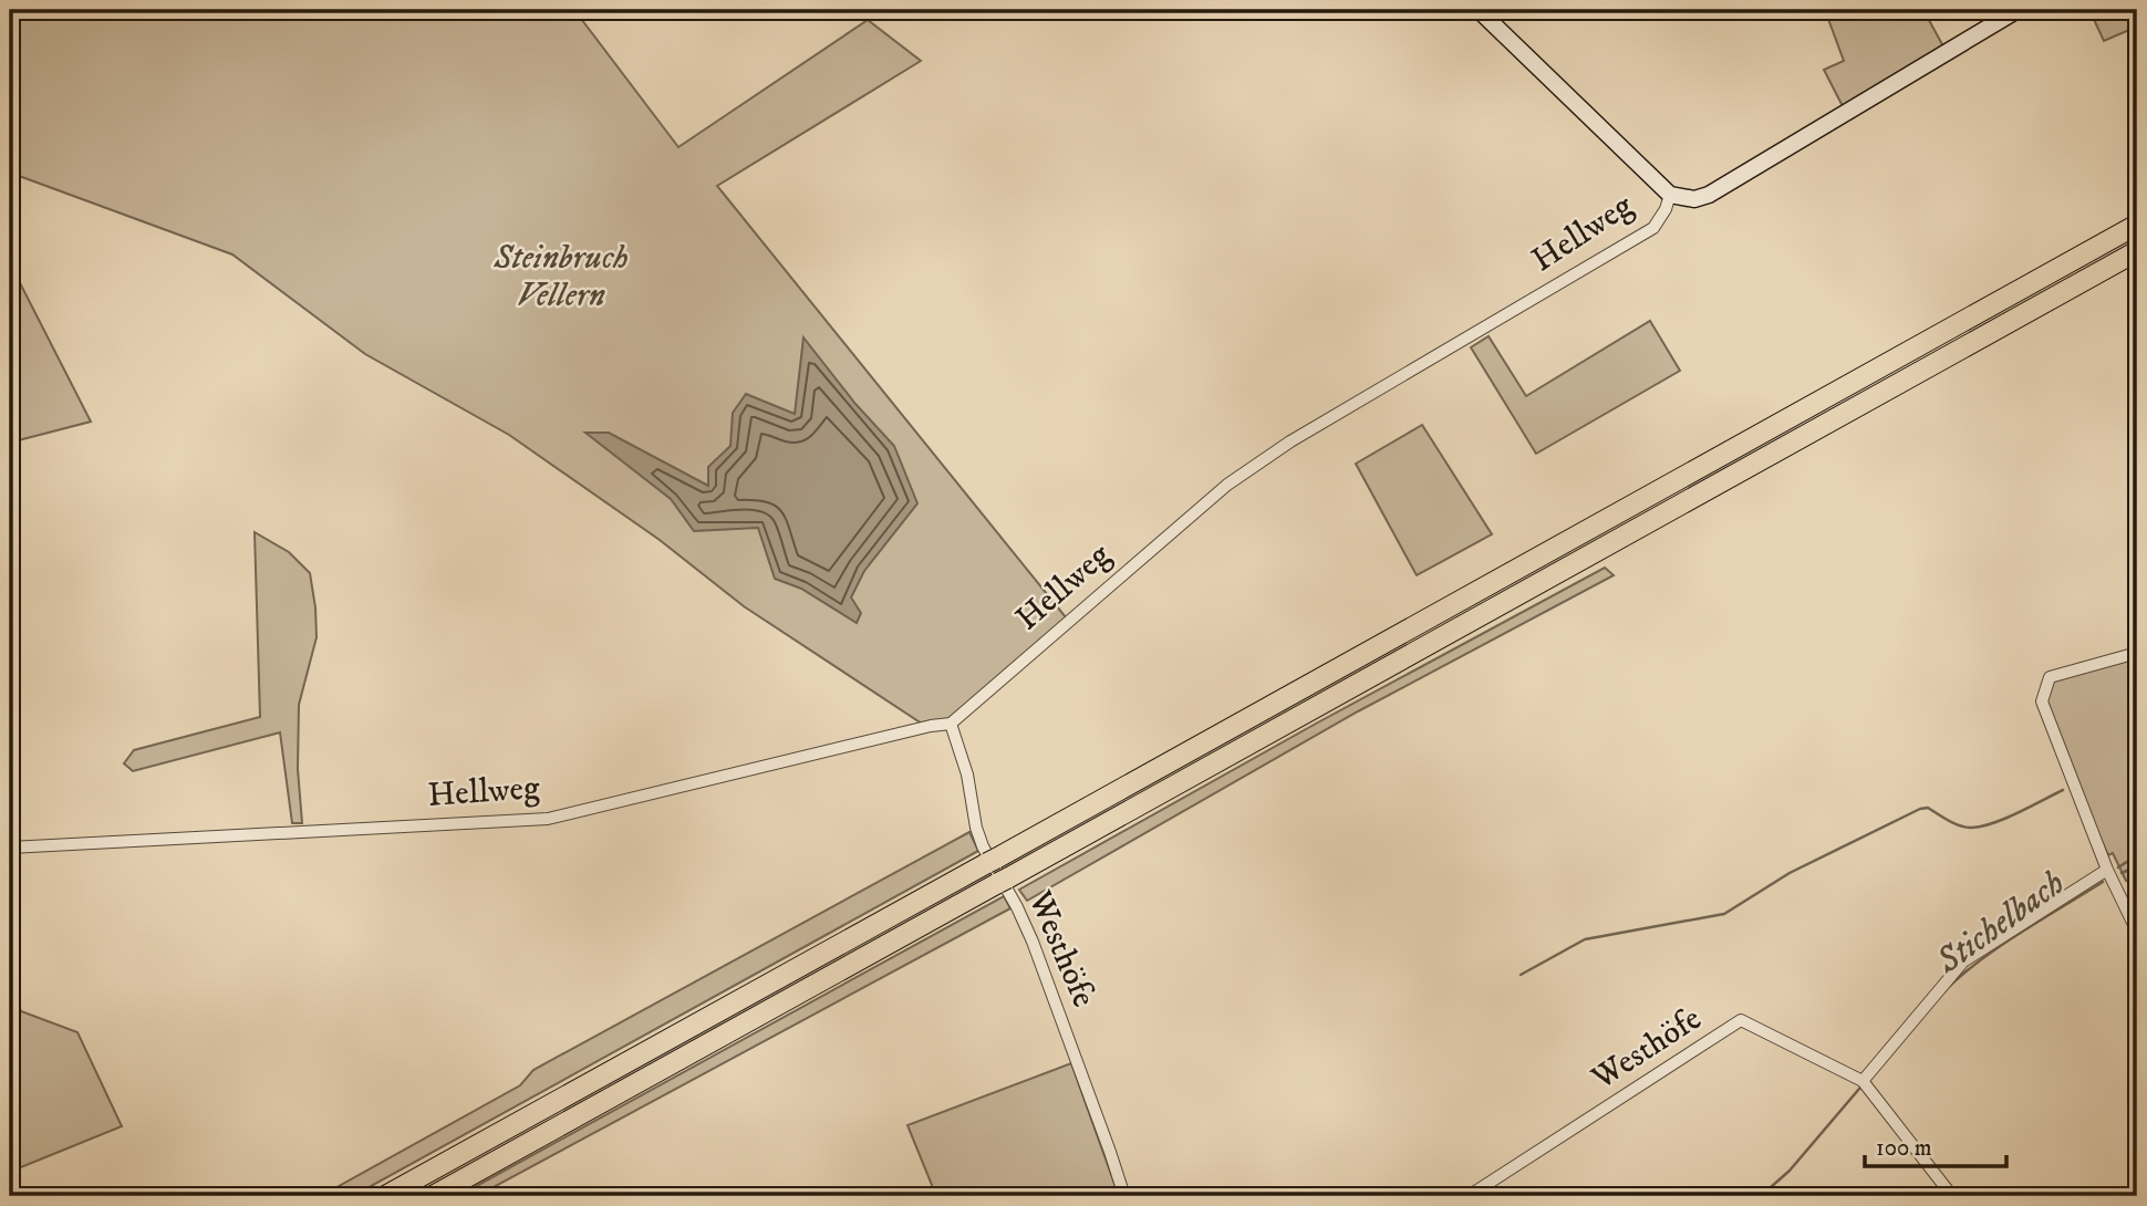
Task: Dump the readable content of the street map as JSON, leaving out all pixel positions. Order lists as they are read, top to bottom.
{
  "streets": {
    "main road": ["Hellweg"],
    "street": ["Westhöfe"]
  },
  "crossings": [
    ["Hellweg", "Westhöfe"]
  ],
  "water": ["Stichelbach"],
  "parks": ["Steinbruch Vellern"],
  "scale_bar": "100 m"
}
